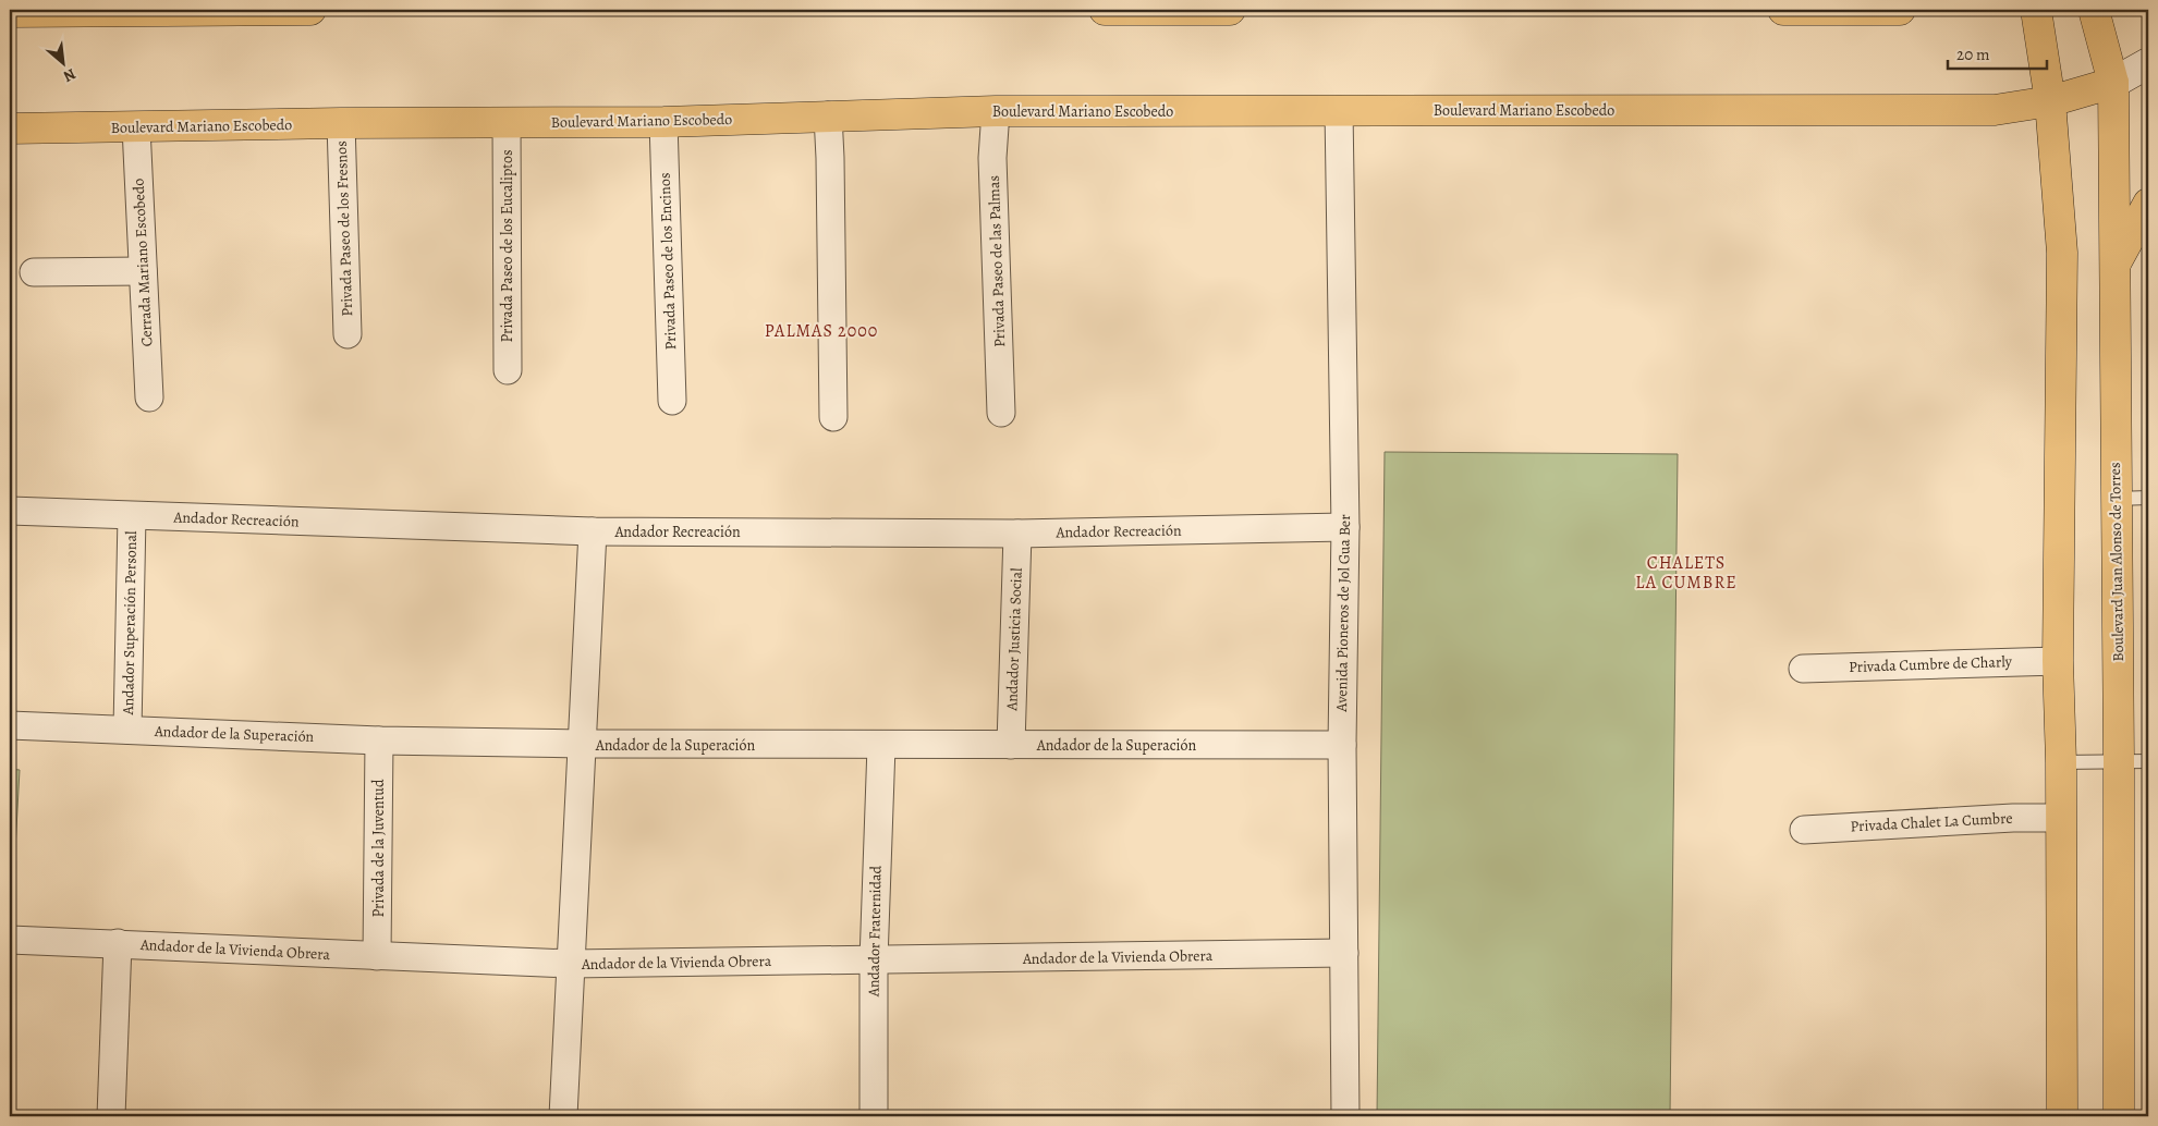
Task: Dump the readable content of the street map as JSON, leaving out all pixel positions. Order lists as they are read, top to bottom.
{
  "streets": {
    "main road": ["Boulevard Mariano Escobedo", "Boulevard Juan Alonso de Torres"],
    "street": [
      "Privada Paseo de los Fresnos",
      "Privada Paseo de los Eucaliptos",
      "Privada Paseo de los Encinos",
      "Privada Paseo de las Palmas",
      "Cerrada Mariano Escobedo",
      "Andador Recreación",
      "Avenida Pioneros de Jol Gua Ber",
      "Andador Superación Personal",
      "Andador Justicia Social",
      "Privada Cumbre de Charly",
      "Andador de la Superación",
      "Privada Chalet La Cumbre",
      "Privada de la Juventud",
      "Andador Fraternidad",
      "Andador de la Vivienda Obrera"
    ]
  },
  "crossings": [
    ["Boulevard Mariano Escobedo", "Privada Paseo de los Fresnos"],
    ["Boulevard Mariano Escobedo", "Privada Paseo de los Eucaliptos"],
    ["Boulevard Mariano Escobedo", "Privada Paseo de los Encinos"],
    ["Boulevard Mariano Escobedo", "Privada Paseo de las Palmas"],
    ["Boulevard Mariano Escobedo", "Cerrada Mariano Escobedo"],
    ["Boulevard Mariano Escobedo", "Boulevard Juan Alonso de Torres"],
    ["Boulevard Mariano Escobedo", "Avenida Pioneros de Jol Gua Ber"],
    ["Andador Recreación", "Avenida Pioneros de Jol Gua Ber"],
    ["Andador Recreación", "Andador Superación Personal"],
    ["Andador Recreación", "Andador Justicia Social"],
    ["Avenida Pioneros de Jol Gua Ber", "Andador de la Superación"],
    ["Avenida Pioneros de Jol Gua Ber", "Andador de la Vivienda Obrera"],
    ["Andador Superación Personal", "Andador de la Superación"],
    ["Andador Justicia Social", "Andador de la Superación"],
    ["Andador de la Superación", "Privada de la Juventud"],
    ["Andador de la Superación", "Andador Fraternidad"],
    ["Privada de la Juventud", "Andador de la Vivienda Obrera"],
    ["Andador Fraternidad", "Andador de la Vivienda Obrera"]
  ],
  "districts": ["PALMAS 2000", "CHALETS LA CUMBRE"],
  "scale_bar": "20 m",
  "north": "bottom right"
}
